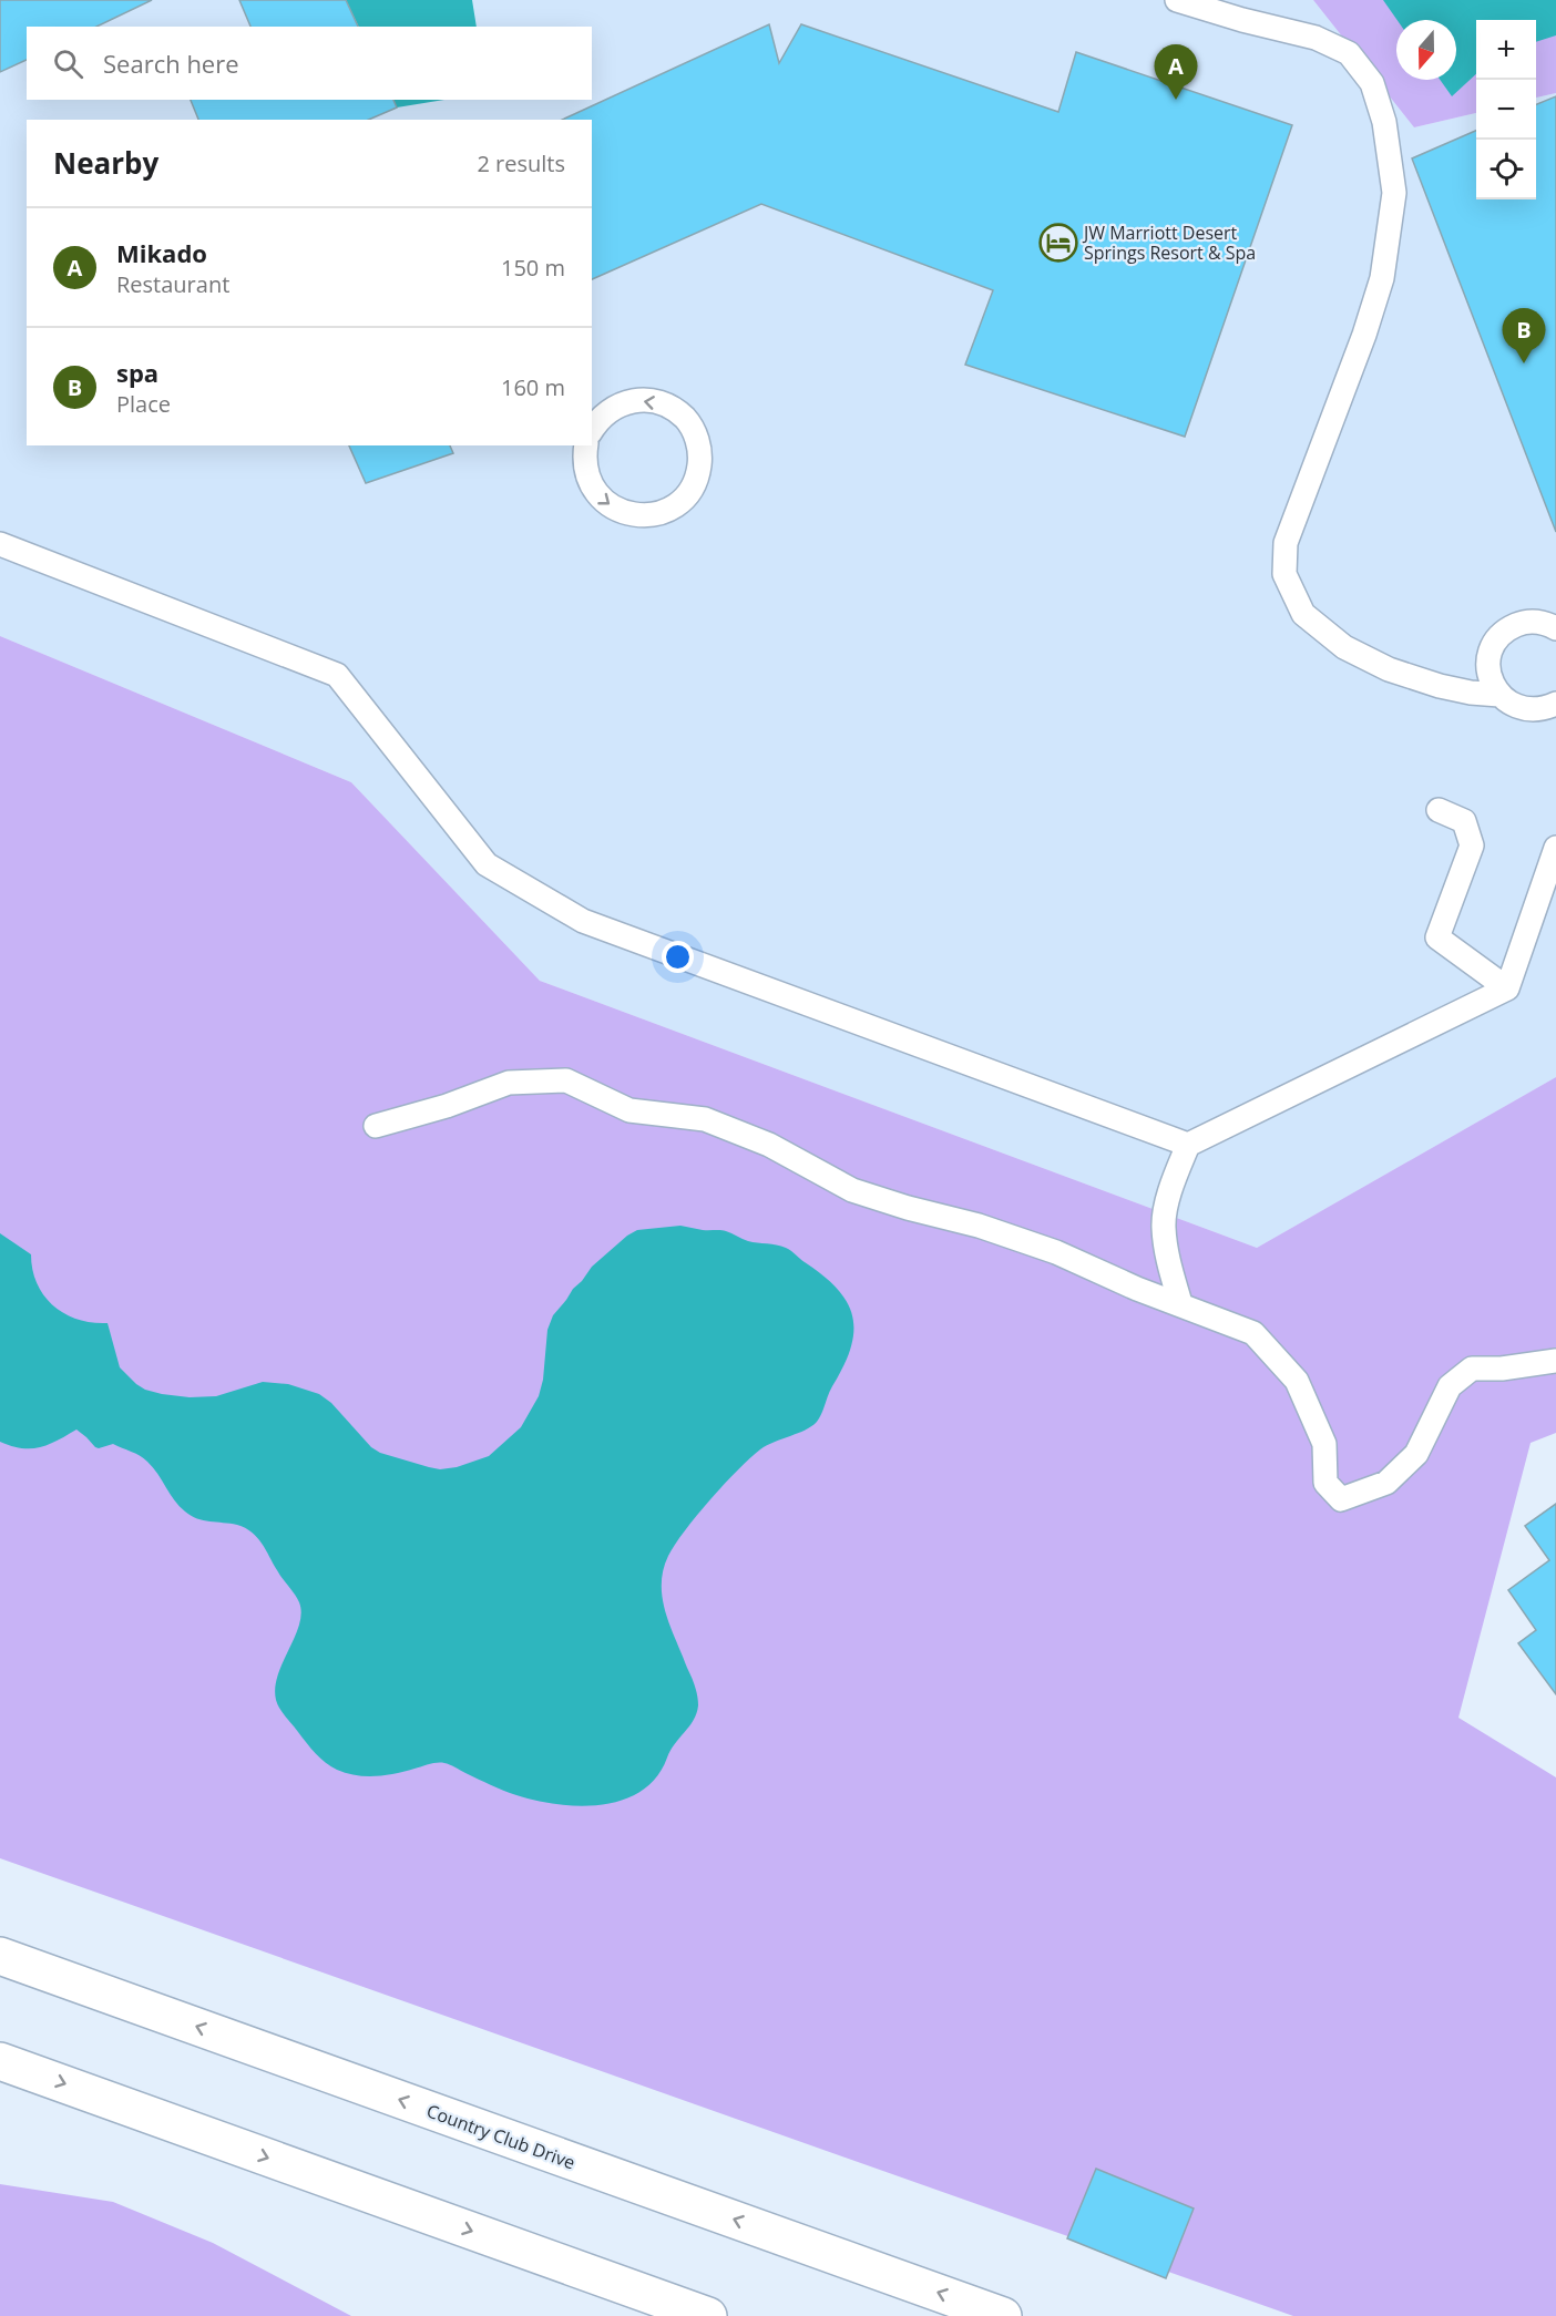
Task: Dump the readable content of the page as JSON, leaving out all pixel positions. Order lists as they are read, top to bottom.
{
  "streets": {
    "main road": ["Country Club Drive"]
  },
  "places": {
    "hotel": ["JW Marriott Desert Springs Resort & Spa"]
  },
  "north": "bottom",
  "page": {
    "map_buttons": ["+", "−"],
    "search": "Search here",
    "pins": ["A", "B"],
    "heading": ["Nearby", "2 results"],
    "list": [
      {
        "mark": "A",
        "name": "Mikado",
        "note": "Restaurant",
        "value": "150 m"
      },
      {
        "mark": "B",
        "name": "spa",
        "note": "Place",
        "value": "160 m"
      }
    ]
  }
}
